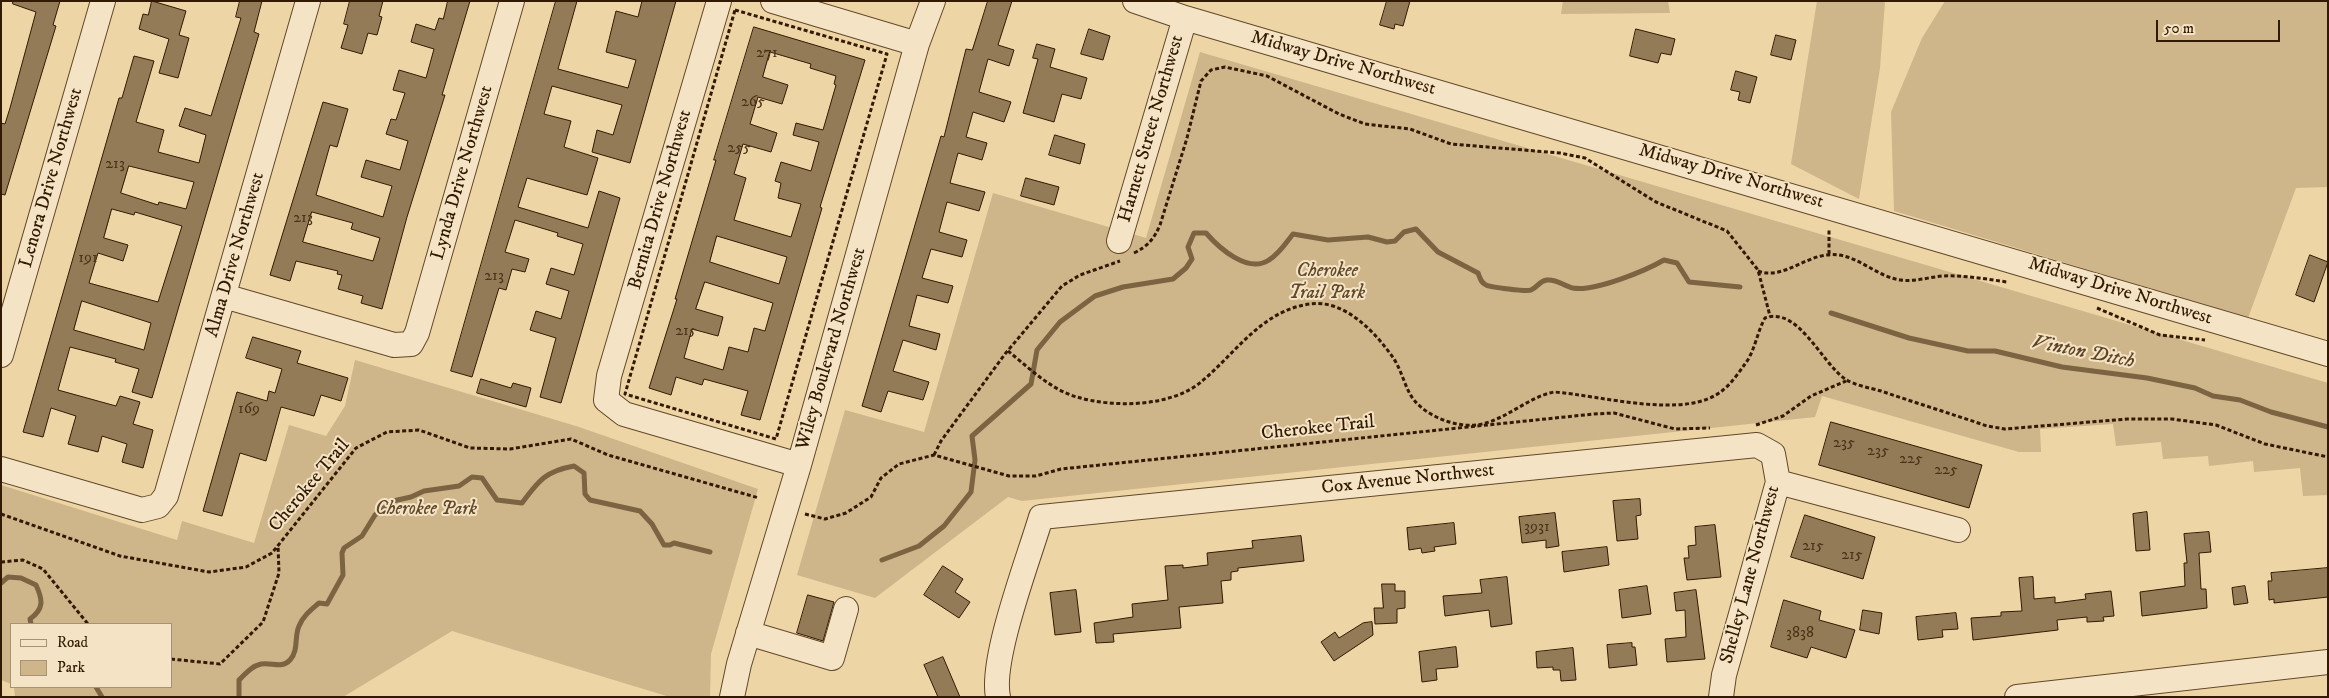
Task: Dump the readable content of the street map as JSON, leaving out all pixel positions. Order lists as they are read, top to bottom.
{
  "streets": {
    "street": [
      "Midway Drive Northwest",
      "Harnett Street Northwest",
      "Lynda Drive Northwest",
      "Lenora Drive Northwest",
      "Bernita Drive Northwest",
      "Alma Drive Northwest",
      "Wiley Boulevard Northwest",
      "Cox Avenue Northwest",
      "Shelley Lane Northwest"
    ],
    "path": ["Cherokee Trail"]
  },
  "crossings": [
    ["Midway Drive Northwest", "Harnett Street Northwest"],
    ["Lynda Drive Northwest", "Alma Drive Northwest"],
    ["Bernita Drive Northwest", "Wiley Boulevard Northwest"],
    ["Cox Avenue Northwest", "Shelley Lane Northwest"]
  ],
  "water": ["Vinton Ditch"],
  "parks": ["Cherokee Trail Park", "Cherokee Park"],
  "house_numbers": [
    "271",
    "265",
    "255",
    "213",
    "213",
    "191",
    "213",
    "215",
    "169",
    "235",
    "235",
    "225",
    "225",
    "3931",
    "215",
    "215",
    "3838"
  ],
  "legend": ["Road", "Park"],
  "scale_bar": "50 m"
}
